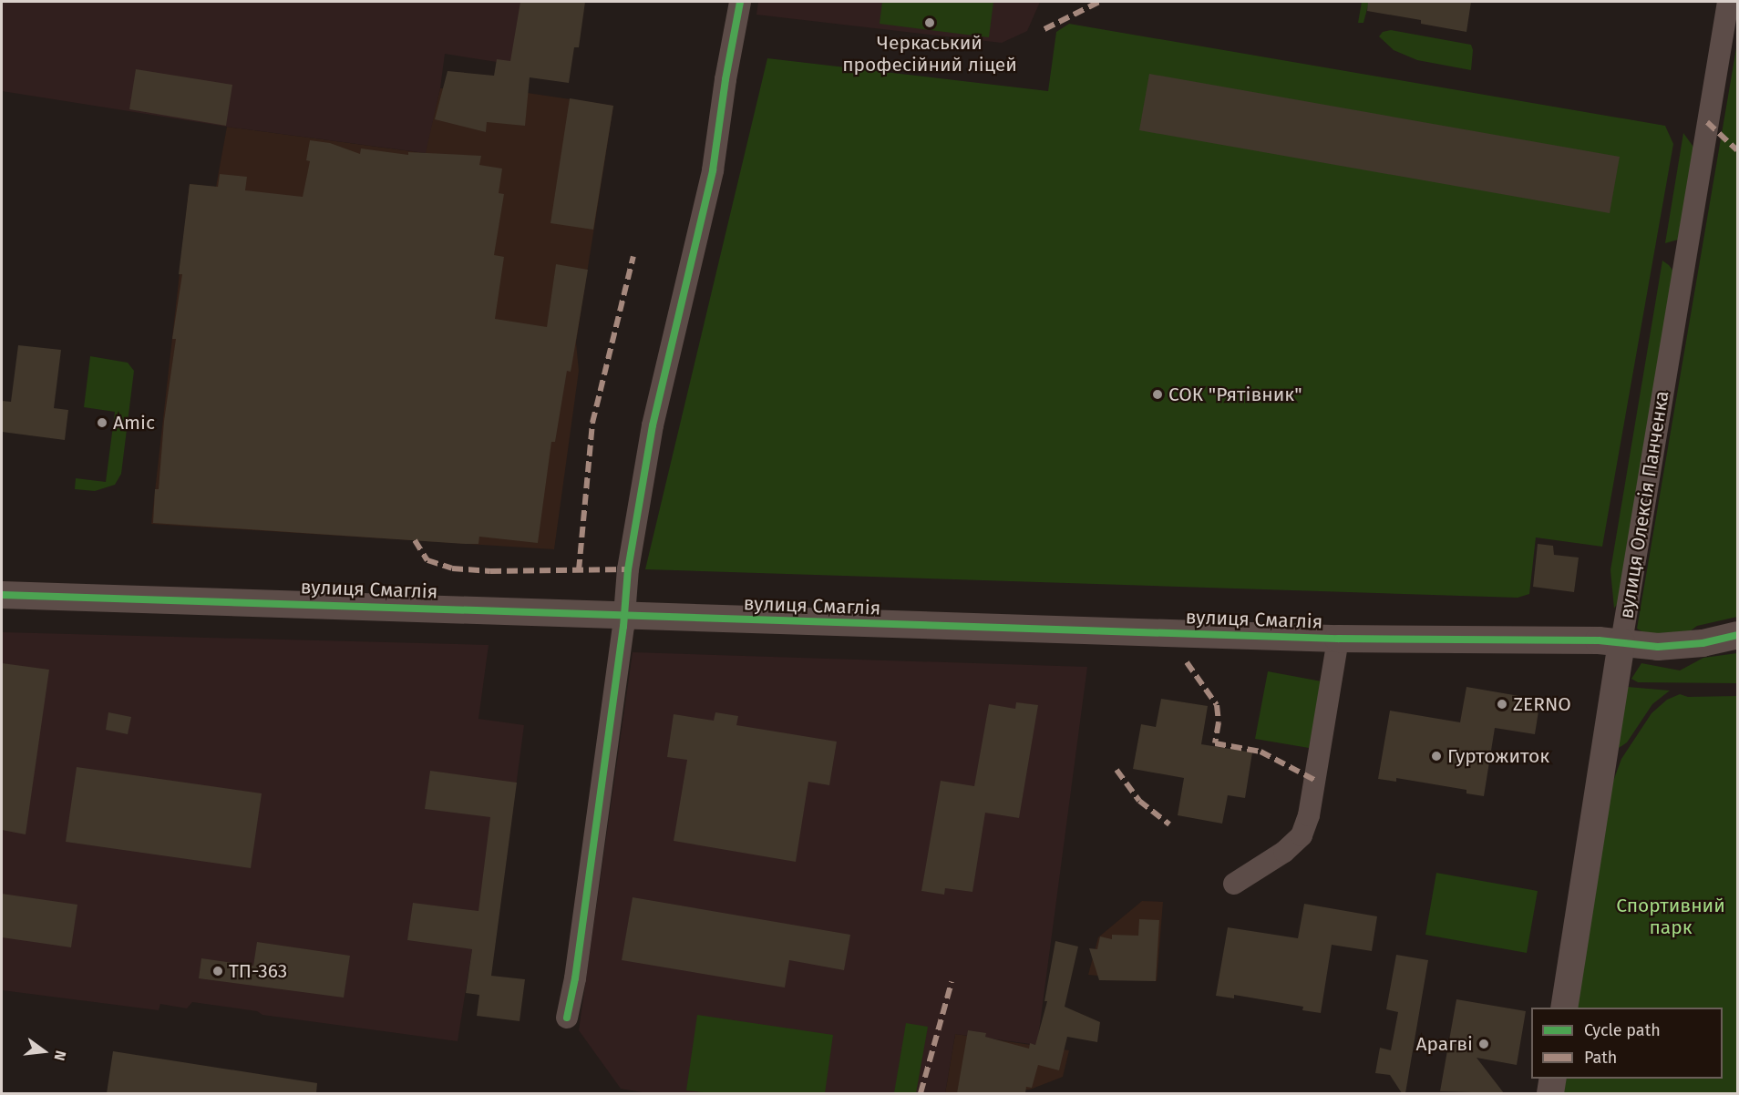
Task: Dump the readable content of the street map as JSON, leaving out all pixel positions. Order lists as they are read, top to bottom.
{
  "streets": {
    "street": ["вулиця Олексія Панченка", "вулиця Смаглія"]
  },
  "crossings": [
    ["вулиця Олексія Панченка", "вулиця Смаглія"]
  ],
  "parks": ["Спортивний парк"],
  "places": [
    "Черкаський професійний ліцей",
    "СОК \"Рятівник\"",
    "Amic",
    "ZERNO",
    "Гуртожиток",
    "ТП-363",
    "Арагві"
  ],
  "legend": ["Cycle path", "Path"],
  "north": "right"
}
